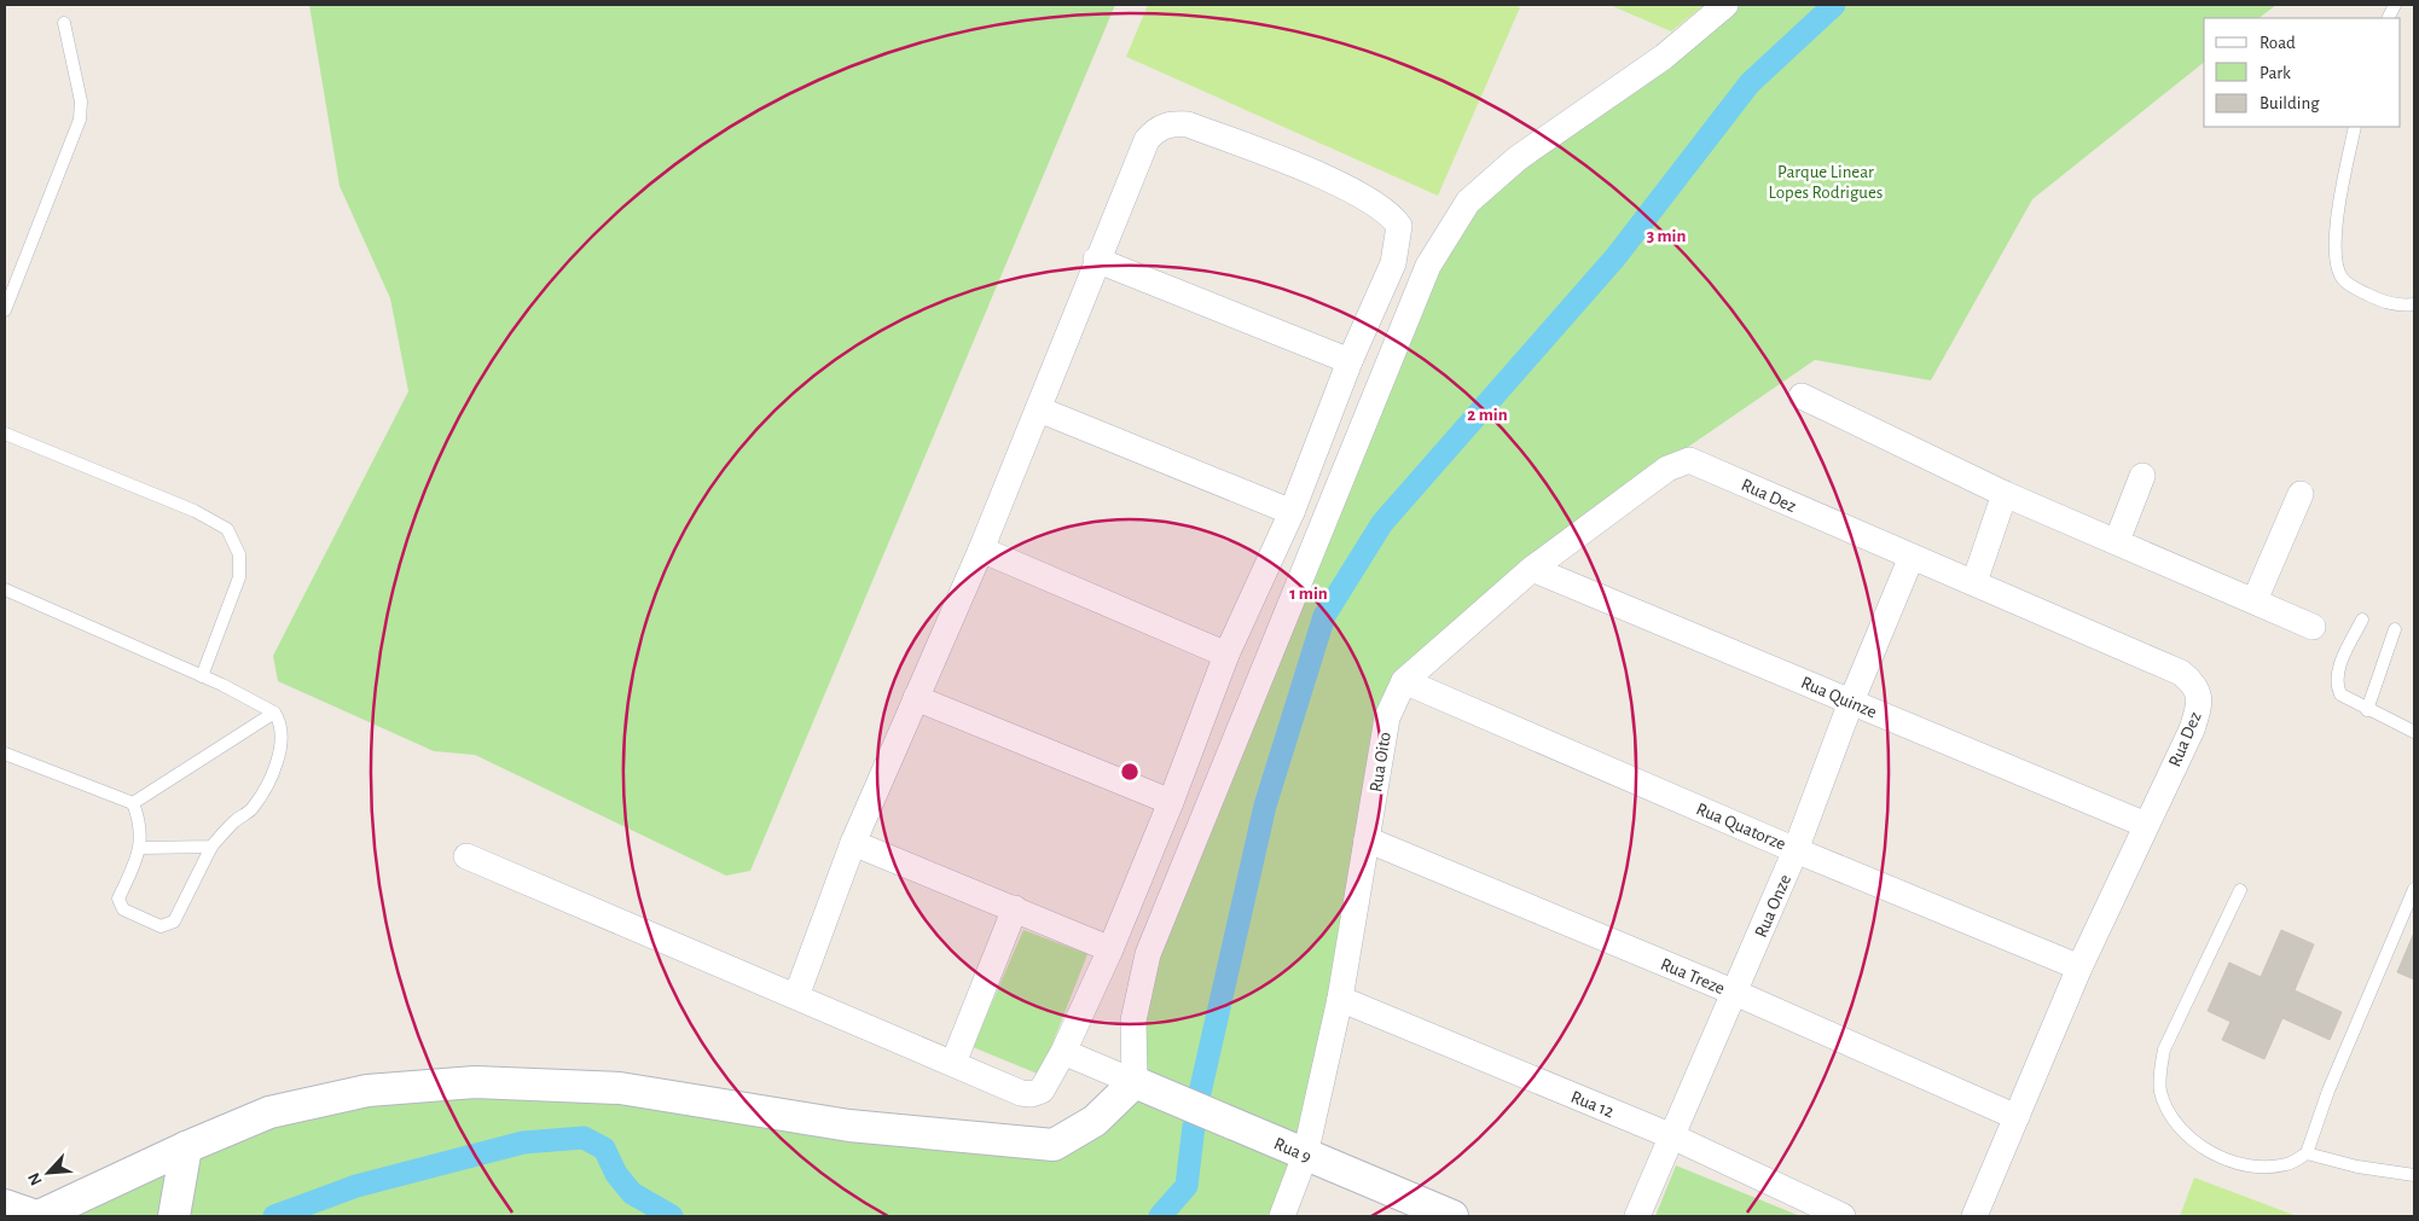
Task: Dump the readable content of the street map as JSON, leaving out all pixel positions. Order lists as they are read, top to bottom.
{
  "streets": {
    "street": [
      "Rua Dez",
      "Rua Quinze",
      "Rua Oito",
      "Rua Quatorze",
      "Rua Onze",
      "Rua Treze",
      "Rua 12",
      "Rua 9"
    ]
  },
  "crossings": [
    ["Rua Dez", "Rua Quinze"],
    ["Rua Dez", "Rua Oito"],
    ["Rua Dez", "Rua Quatorze"],
    ["Rua Dez", "Rua Onze"],
    ["Rua Dez", "Rua Treze"],
    ["Rua Quinze", "Rua Oito"],
    ["Rua Quinze", "Rua Onze"],
    ["Rua Oito", "Rua Quatorze"],
    ["Rua Oito", "Rua Treze"],
    ["Rua Oito", "Rua 12"],
    ["Rua Oito", "Rua 9"],
    ["Rua Quatorze", "Rua Onze"],
    ["Rua Onze", "Rua Treze"],
    ["Rua Onze", "Rua 12"]
  ],
  "parks": ["Parque Linear Lopes Rodrigues"],
  "legend": ["Road", "Park", "Building"],
  "north": "bottom left",
  "rings": ["3 min", "2 min", "1 min"]
}
